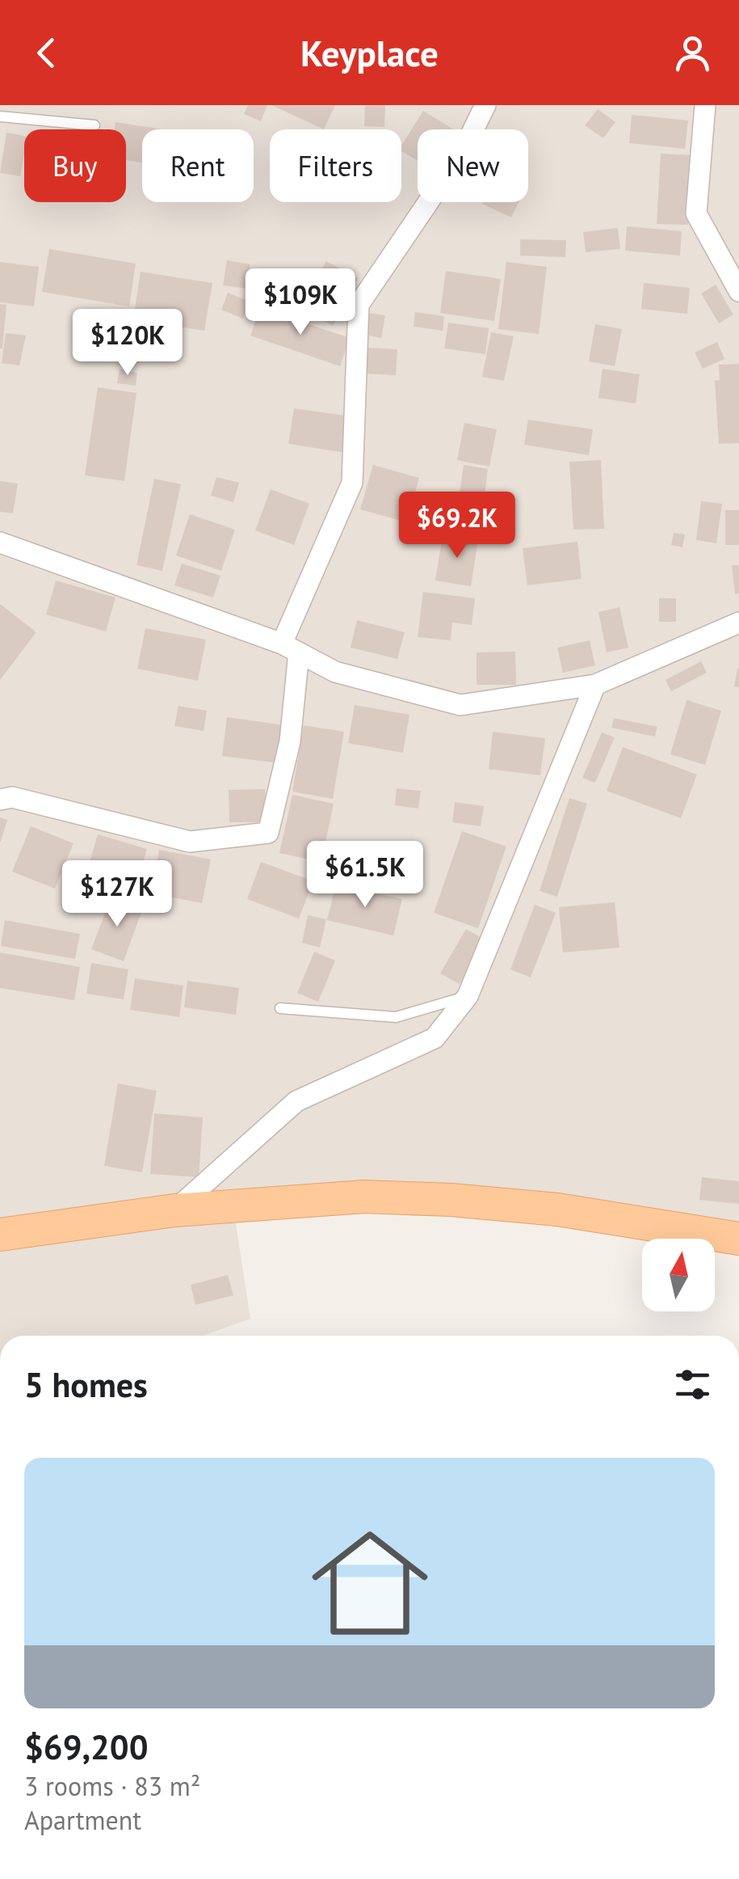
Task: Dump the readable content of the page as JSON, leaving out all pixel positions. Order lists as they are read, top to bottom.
{
  "north": "top",
  "page": {
    "header": "Keyplace",
    "chip": [
      "Buy",
      "Rent",
      "Filters",
      "New"
    ],
    "price": [
      "$109K",
      "$120K",
      "$69.2K",
      "$61.5K",
      "$127K"
    ],
    "heading": "5 homes",
    "list": [
      {
        "name": "$69,200",
        "note": "3 rooms · 83 m² · Apartment"
      }
    ]
  }
}
